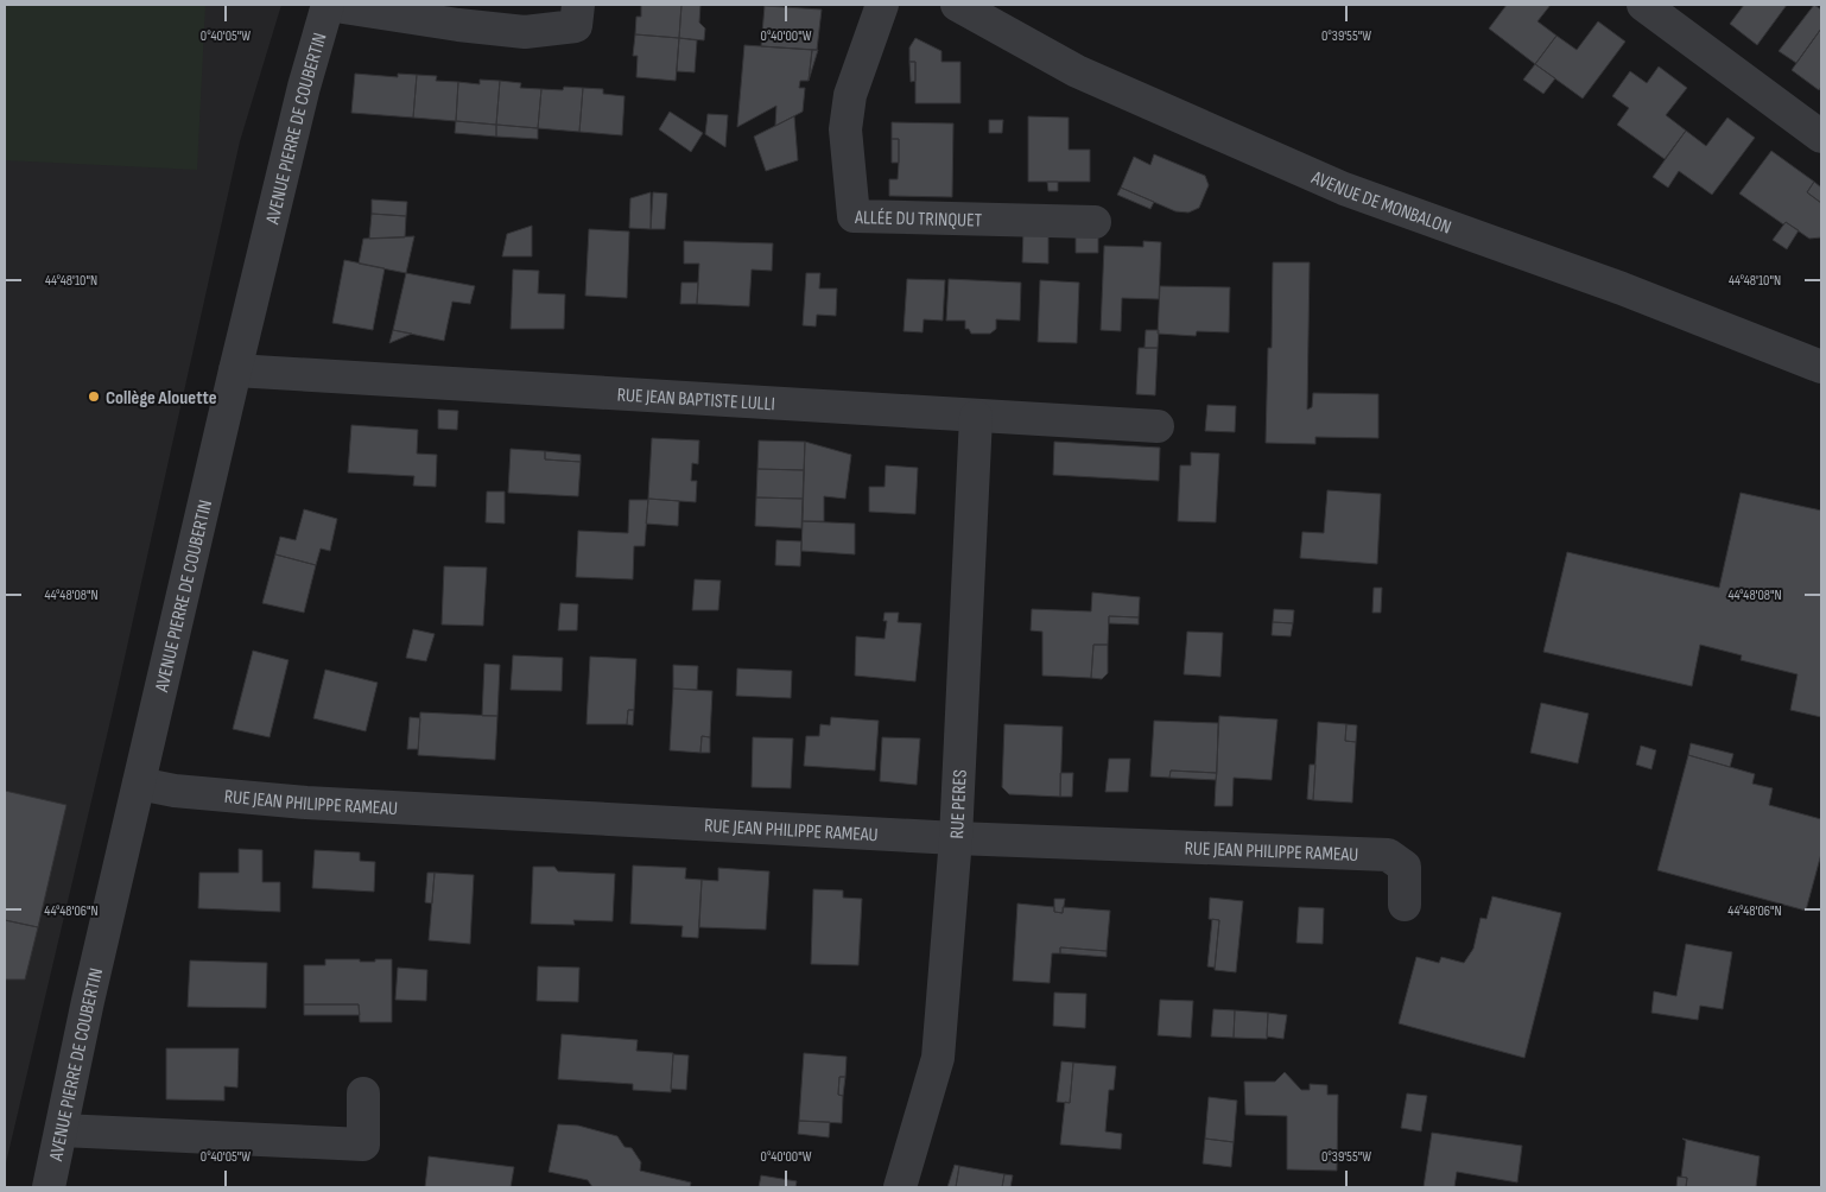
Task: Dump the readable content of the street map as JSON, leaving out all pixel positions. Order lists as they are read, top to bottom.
{
  "streets": {
    "street": [
      "AVENUE PIERRE DE COUBERTIN",
      "AVENUE DE MONBALON",
      "ALLÉE DU TRINQUET",
      "RUE JEAN BAPTISTE LULLI",
      "RUE JEAN PHILIPPE RAMEAU",
      "RUE PERES"
    ]
  },
  "crossings": [
    ["AVENUE PIERRE DE COUBERTIN", "RUE JEAN BAPTISTE LULLI"],
    ["AVENUE PIERRE DE COUBERTIN", "RUE JEAN PHILIPPE RAMEAU"],
    ["RUE JEAN BAPTISTE LULLI", "RUE PERES"],
    ["RUE JEAN PHILIPPE RAMEAU", "RUE PERES"]
  ],
  "places": ["Collège Alouette"],
  "coordinates": [
    "0°40'05\"W",
    "0°40'00\"W",
    "0°39'55\"W",
    "44°48'10\"N",
    "44°48'08\"N",
    "44°48'06\"N"
  ]
}
